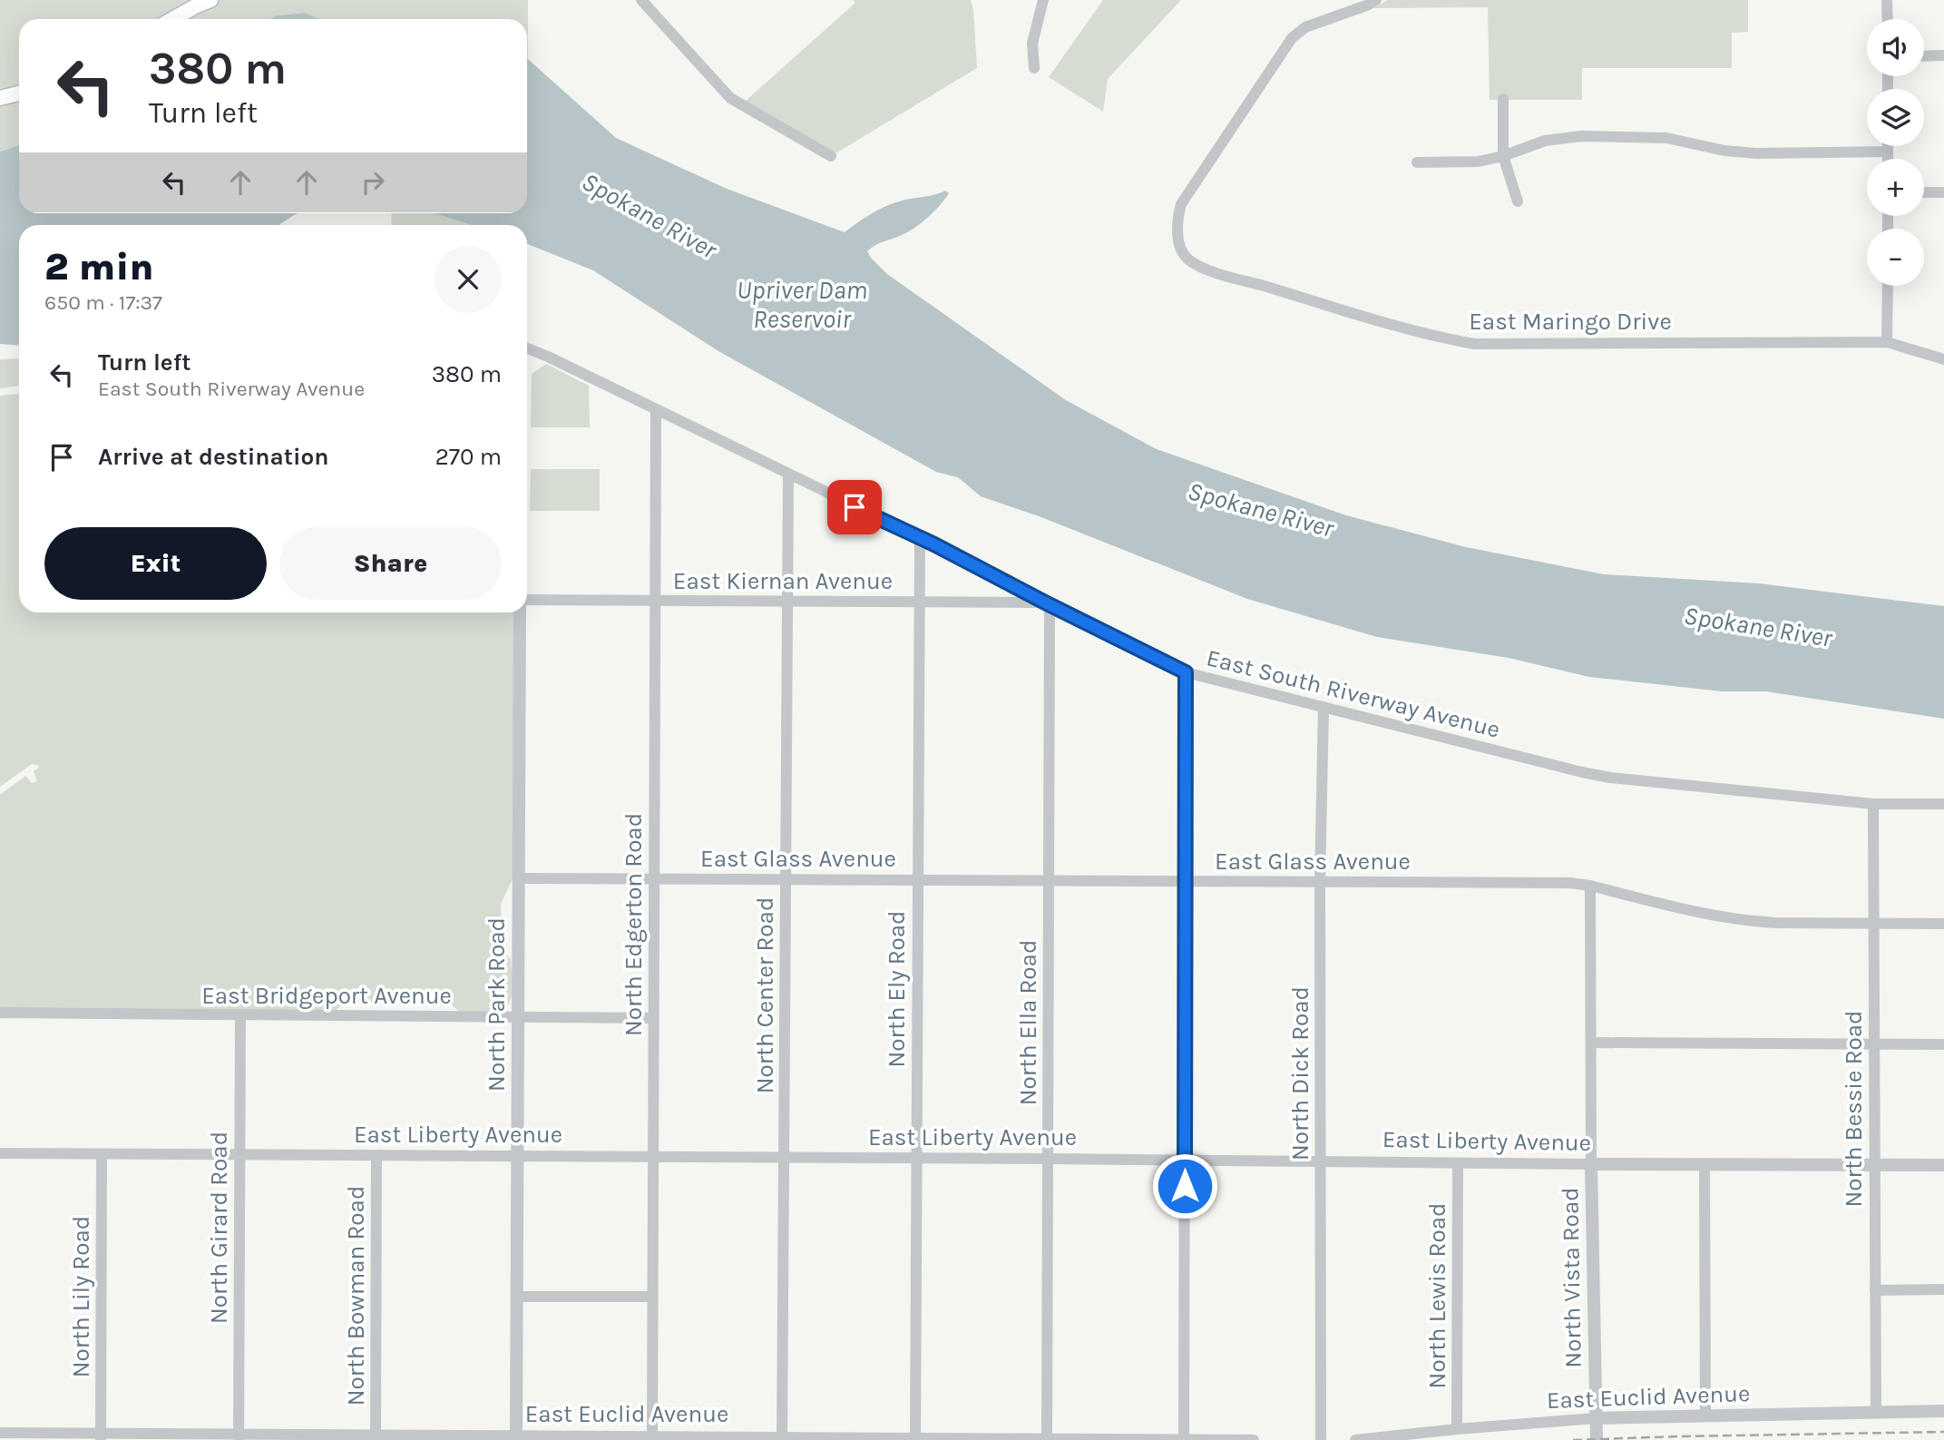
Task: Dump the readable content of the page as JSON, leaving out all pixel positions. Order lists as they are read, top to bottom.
{
  "streets": {
    "street": [
      "East Maringo Drive",
      "East Kiernan Avenue",
      "East South Riverway Avenue",
      "East Glass Avenue",
      "North Edgerton Road",
      "North Ely Road",
      "East Bridgeport Avenue",
      "North Center Road",
      "North Park Road",
      "North Ella Road",
      "North Dick Road",
      "North Bessie Road",
      "East Liberty Avenue",
      "North Girard Road",
      "North Vista Road",
      "North Bowman Road",
      "North Lewis Road",
      "North Lily Road",
      "East Euclid Avenue"
    ]
  },
  "crossings": [
    ["East Kiernan Avenue", "East South Riverway Avenue"],
    ["East Kiernan Avenue", "North Edgerton Road"],
    ["East Kiernan Avenue", "North Ely Road"],
    ["East Kiernan Avenue", "North Center Road"],
    ["East Kiernan Avenue", "North Ella Road"],
    ["East South Riverway Avenue", "North Edgerton Road"],
    ["East South Riverway Avenue", "North Ely Road"],
    ["East South Riverway Avenue", "North Center Road"],
    ["East South Riverway Avenue", "North Ella Road"],
    ["East South Riverway Avenue", "North Dick Road"],
    ["East South Riverway Avenue", "North Bessie Road"],
    ["East Glass Avenue", "North Edgerton Road"],
    ["East Glass Avenue", "North Ely Road"],
    ["East Glass Avenue", "North Center Road"],
    ["East Glass Avenue", "North Park Road"],
    ["East Glass Avenue", "North Ella Road"],
    ["East Glass Avenue", "North Dick Road"],
    ["East Glass Avenue", "North Bessie Road"],
    ["East Glass Avenue", "North Vista Road"],
    ["North Edgerton Road", "East Bridgeport Avenue"],
    ["North Edgerton Road", "East Liberty Avenue"],
    ["North Edgerton Road", "East Euclid Avenue"],
    ["North Ely Road", "East Liberty Avenue"],
    ["North Ely Road", "East Euclid Avenue"],
    ["East Bridgeport Avenue", "North Park Road"],
    ["East Bridgeport Avenue", "North Girard Road"],
    ["North Center Road", "East Liberty Avenue"],
    ["North Center Road", "East Euclid Avenue"],
    ["North Park Road", "East Liberty Avenue"],
    ["North Park Road", "East Euclid Avenue"],
    ["North Ella Road", "East Liberty Avenue"],
    ["North Ella Road", "East Euclid Avenue"],
    ["North Dick Road", "East Liberty Avenue"],
    ["North Bessie Road", "East Liberty Avenue"],
    ["North Bessie Road", "East Euclid Avenue"],
    ["East Liberty Avenue", "North Girard Road"],
    ["East Liberty Avenue", "North Vista Road"],
    ["East Liberty Avenue", "North Bowman Road"],
    ["East Liberty Avenue", "North Lewis Road"],
    ["East Liberty Avenue", "North Lily Road"],
    ["North Girard Road", "East Euclid Avenue"],
    ["North Vista Road", "East Euclid Avenue"],
    ["North Bowman Road", "East Euclid Avenue"],
    ["North Lewis Road", "East Euclid Avenue"],
    ["North Lily Road", "East Euclid Avenue"]
  ],
  "water": ["Spokane River", "Upriver Dam Reservoir"],
  "page": {
    "map_buttons": ["+", "−"],
    "turn": ["380 m", "Turn left"],
    "heading": ["2 min", "650 m · 17:37"],
    "list": [
      {
        "name": "Turn left",
        "note": "East South Riverway Avenue",
        "value": "380 m"
      },
      {
        "name": "Arrive at destination",
        "value": "270 m"
      }
    ],
    "buttons": ["Exit", "Share"]
  }
}
